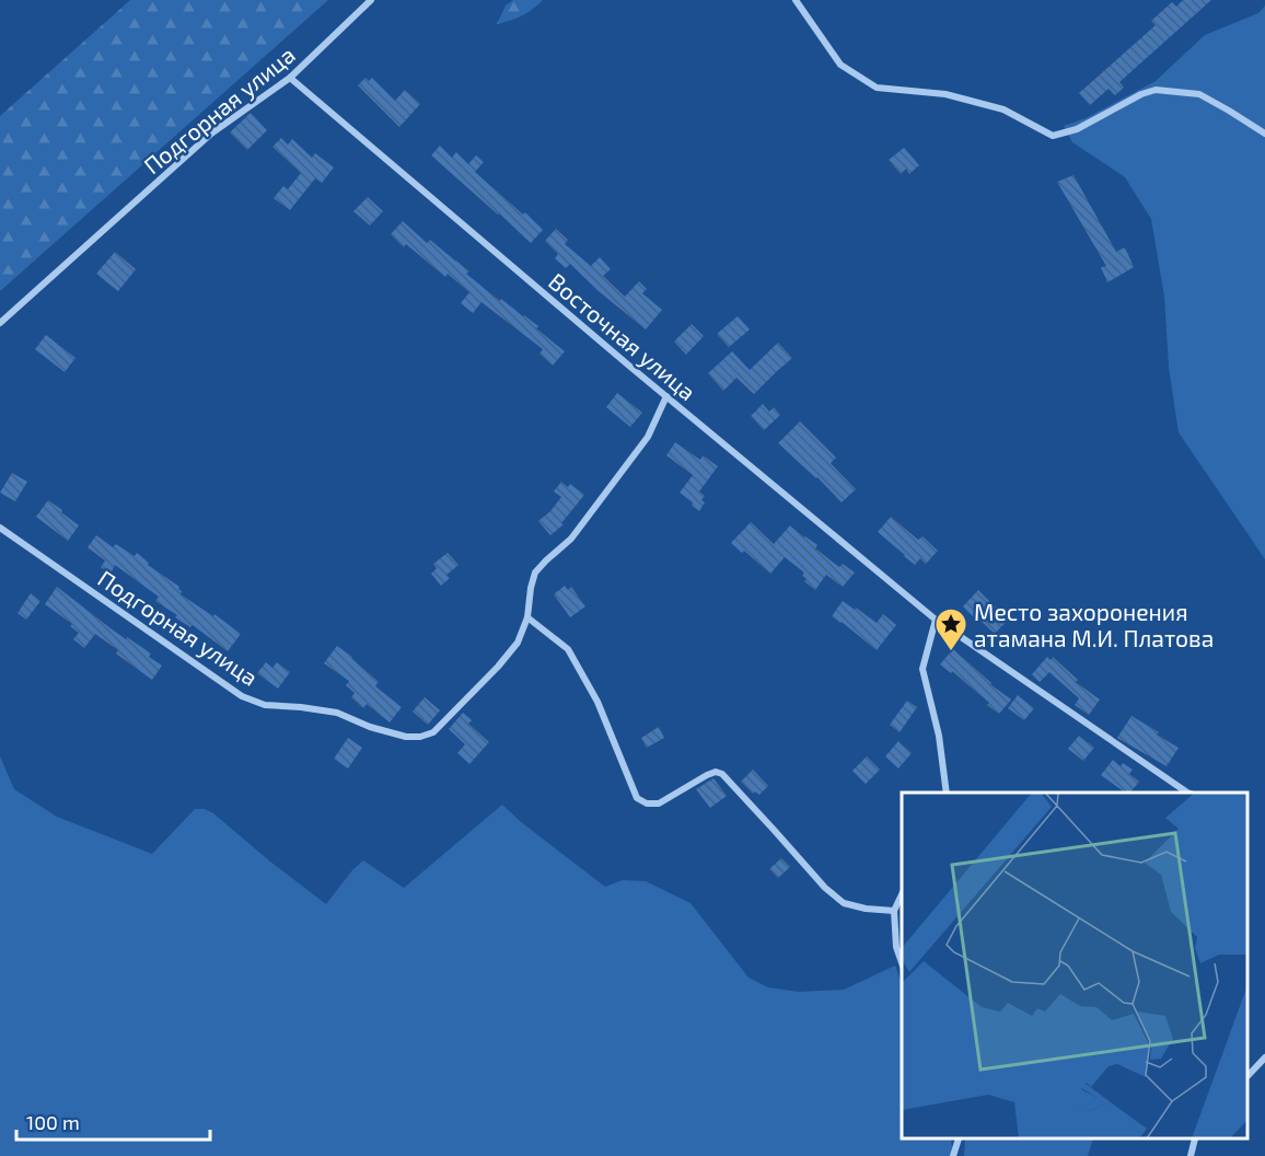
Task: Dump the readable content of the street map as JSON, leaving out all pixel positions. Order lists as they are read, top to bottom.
{
  "streets": {
    "street": ["Подгорная улица", "Восточная улица"]
  },
  "crossings": [
    ["Подгорная улица", "Восточная улица"]
  ],
  "places": {
    "place": ["Место захоронения атамана М.И. Платова"]
  },
  "scale_bar": "100 m"
}
